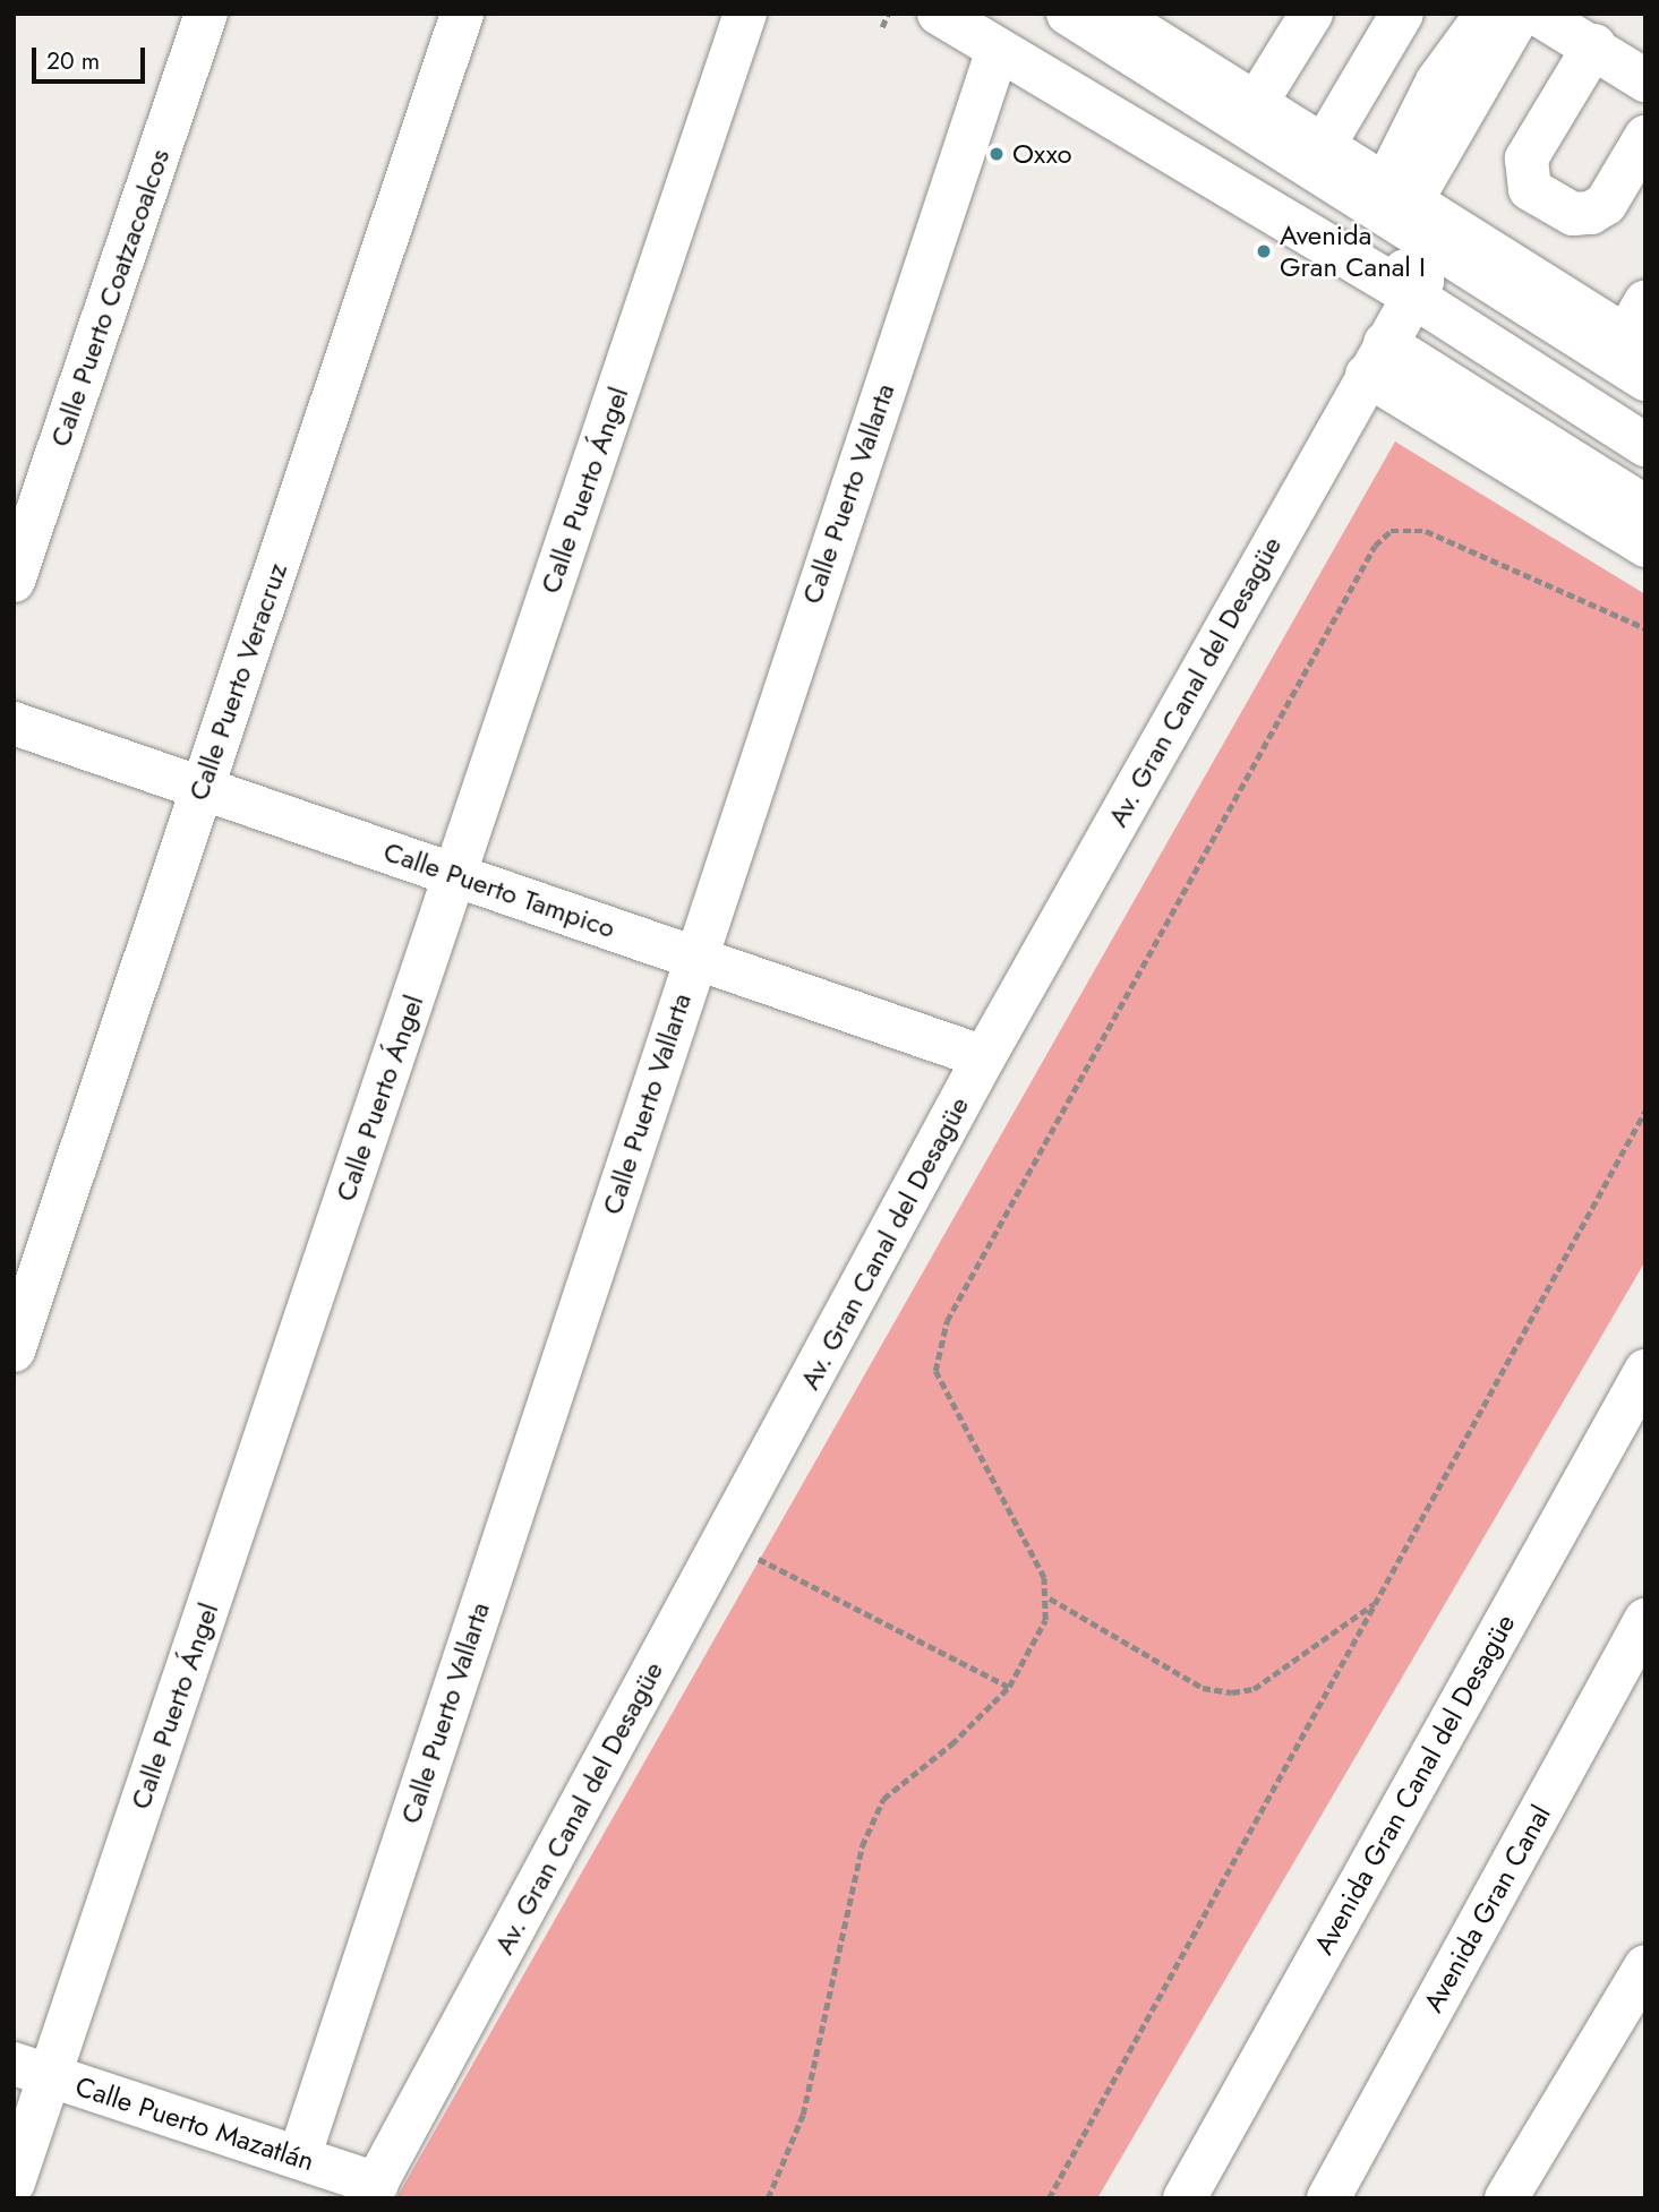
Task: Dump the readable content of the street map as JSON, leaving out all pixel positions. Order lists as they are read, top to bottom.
{
  "streets": {
    "street": [
      "Calle Puerto Coatzacoalcos",
      "Calle Puerto Ángel",
      "Calle Puerto Vallarta",
      "Calle Puerto Veracruz",
      "Av. Gran Canal del Desagüe",
      "Calle Puerto Tampico",
      "Avenida Gran Canal del Desagüe",
      "Avenida Gran Canal",
      "Calle Puerto Mazatlán"
    ]
  },
  "crossings": [
    ["Calle Puerto Ángel", "Calle Puerto Tampico"],
    ["Calle Puerto Ángel", "Calle Puerto Mazatlán"],
    ["Calle Puerto Vallarta", "Calle Puerto Tampico"],
    ["Calle Puerto Vallarta", "Calle Puerto Mazatlán"],
    ["Calle Puerto Veracruz", "Calle Puerto Tampico"],
    ["Av. Gran Canal del Desagüe", "Calle Puerto Tampico"],
    ["Av. Gran Canal del Desagüe", "Calle Puerto Mazatlán"]
  ],
  "places": ["Oxxo", "Avenida Gran Canal I"],
  "scale_bar": "20 m"
}
